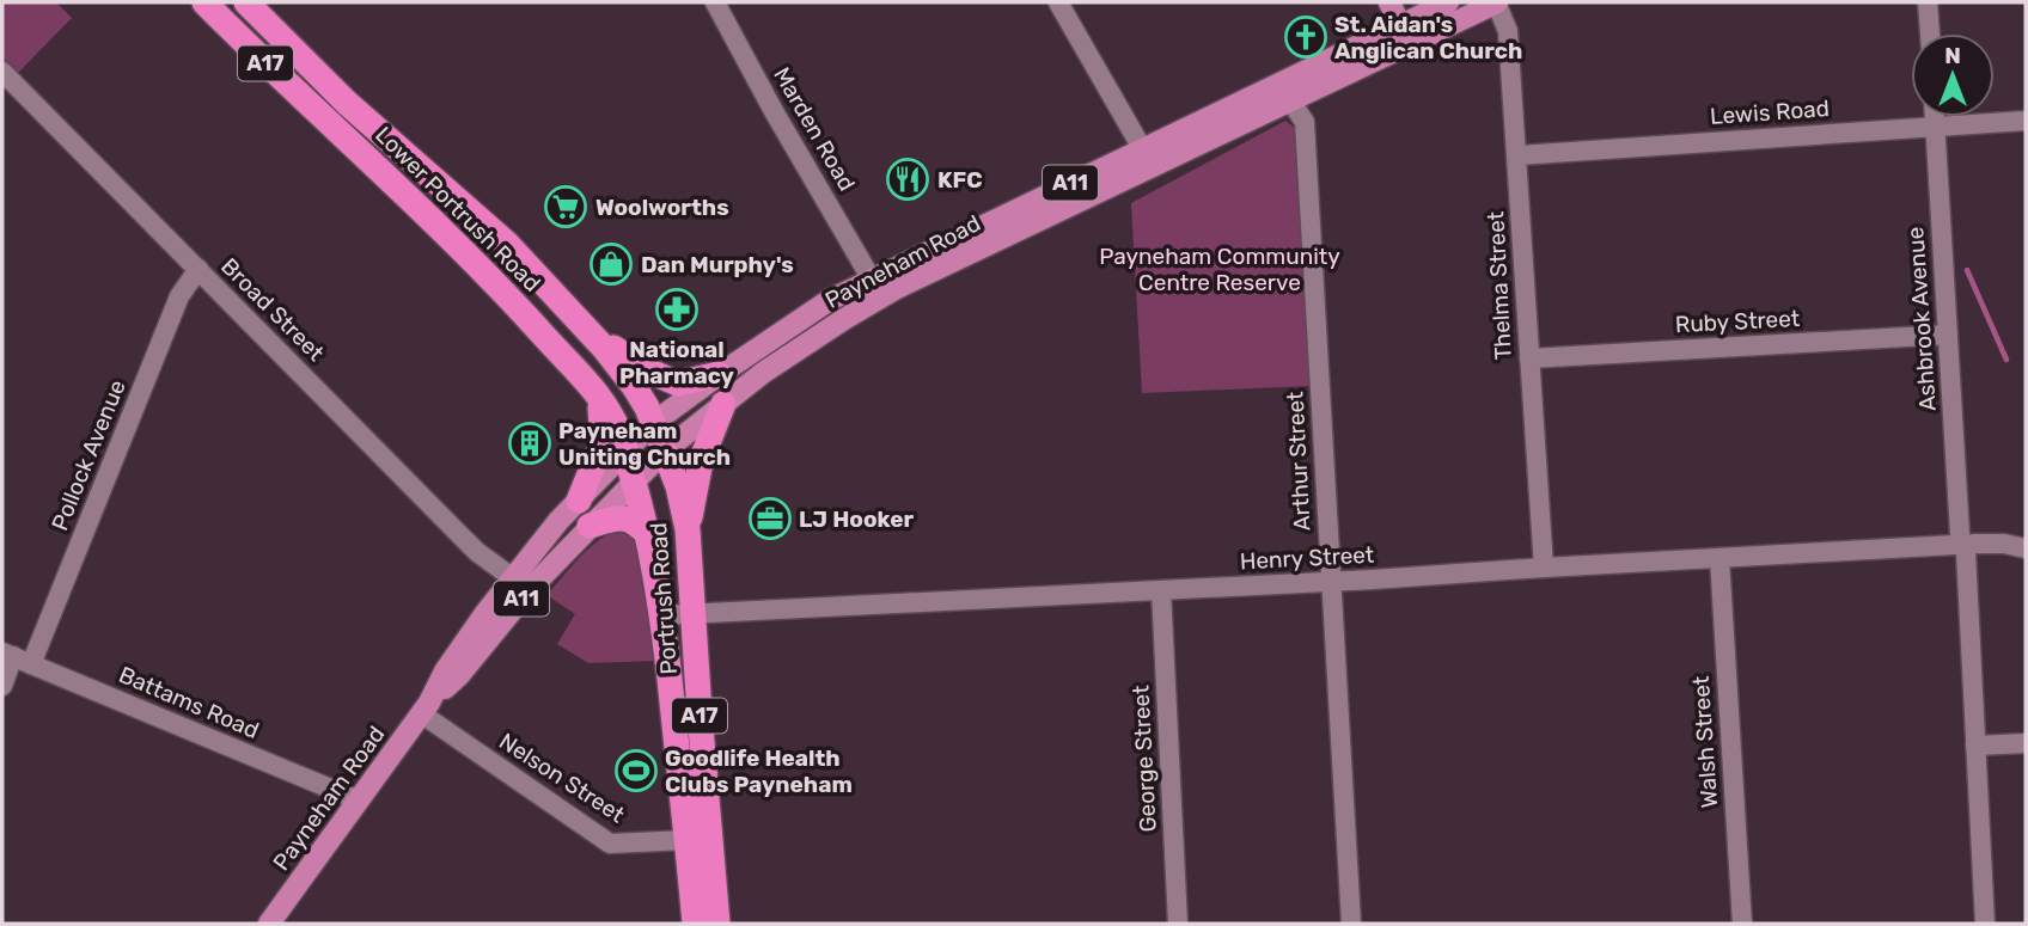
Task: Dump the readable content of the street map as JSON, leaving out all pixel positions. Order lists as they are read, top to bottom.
{
  "streets": {
    "highway": ["A17", "Lower Portrush Road", "Portrush Road"],
    "main road": ["A11", "Payneham Road"],
    "street": [
      "Lewis Road",
      "Marden Road",
      "Thelma Street",
      "Broad Street",
      "Ashbrook Avenue",
      "Ruby Street",
      "Pollock Avenue",
      "Arthur Street",
      "Henry Street",
      "Battams Road",
      "Walsh Street",
      "George Street",
      "Nelson Street"
    ]
  },
  "crossings": [
    ["Lewis Road", "Thelma Street"],
    ["Lewis Road", "Ashbrook Avenue"],
    ["Marden Road", "Payneham Road"],
    ["Lower Portrush Road", "Payneham Road"],
    ["Lower Portrush Road", "Portrush Road"],
    ["Payneham Road", "Thelma Street"],
    ["Payneham Road", "Broad Street"],
    ["Payneham Road", "Arthur Street"],
    ["Payneham Road", "Portrush Road"],
    ["Payneham Road", "Battams Road"],
    ["Payneham Road", "Nelson Street"],
    ["Thelma Street", "Ruby Street"],
    ["Thelma Street", "Henry Street"],
    ["Broad Street", "Pollock Avenue"],
    ["Ashbrook Avenue", "Ruby Street"],
    ["Ashbrook Avenue", "Henry Street"],
    ["Pollock Avenue", "Battams Road"],
    ["Arthur Street", "Henry Street"],
    ["Henry Street", "Portrush Road"],
    ["Henry Street", "Walsh Street"],
    ["Henry Street", "George Street"],
    ["Portrush Road", "Nelson Street"]
  ],
  "parks": ["Payneham Community Centre Reserve"],
  "places": {
    "church": ["St. Aidan's Anglican Church"],
    "restaurant": ["KFC"],
    "supermarket": ["Woolworths"],
    "shop": ["Dan Murphy's"],
    "pharmacy": ["National Pharmacy"],
    "building": ["Payneham Uniting Church"],
    "office": ["LJ Hooker"],
    "sports": ["Goodlife Health Clubs Payneham"]
  },
  "north": "top"
}
